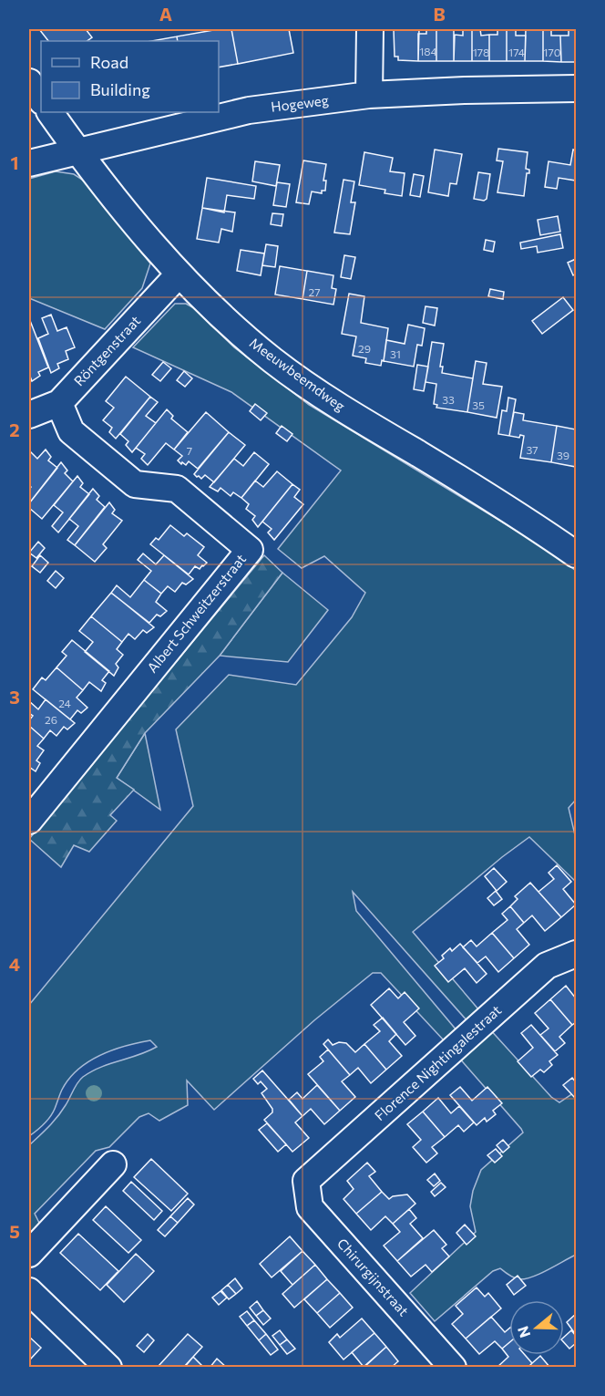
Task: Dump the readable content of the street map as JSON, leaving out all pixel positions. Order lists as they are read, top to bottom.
{
  "streets": {
    "street": [
      "Hogeweg",
      "Röntgenstraat",
      "Meeuwbeemdweg",
      "Albert Schweitzerstraat",
      "Florence Nightingalestraat",
      "Chirurgijnstraat"
    ]
  },
  "crossings": [
    ["Hogeweg", "Meeuwbeemdweg"],
    ["Röntgenstraat", "Meeuwbeemdweg"],
    ["Röntgenstraat", "Albert Schweitzerstraat"],
    ["Florence Nightingalestraat", "Chirurgijnstraat"]
  ],
  "house_numbers": [
    "184",
    "178",
    "174",
    "170",
    "27",
    "29",
    "31",
    "33",
    "35",
    "37",
    "7",
    "39",
    "24",
    "26"
  ],
  "legend": ["Road", "Building"],
  "north": "left",
  "grid": {
    "columns": ["A", "B"],
    "rows": [
      "1",
      "2",
      "3",
      "4",
      "5"
    ]
  }
}
